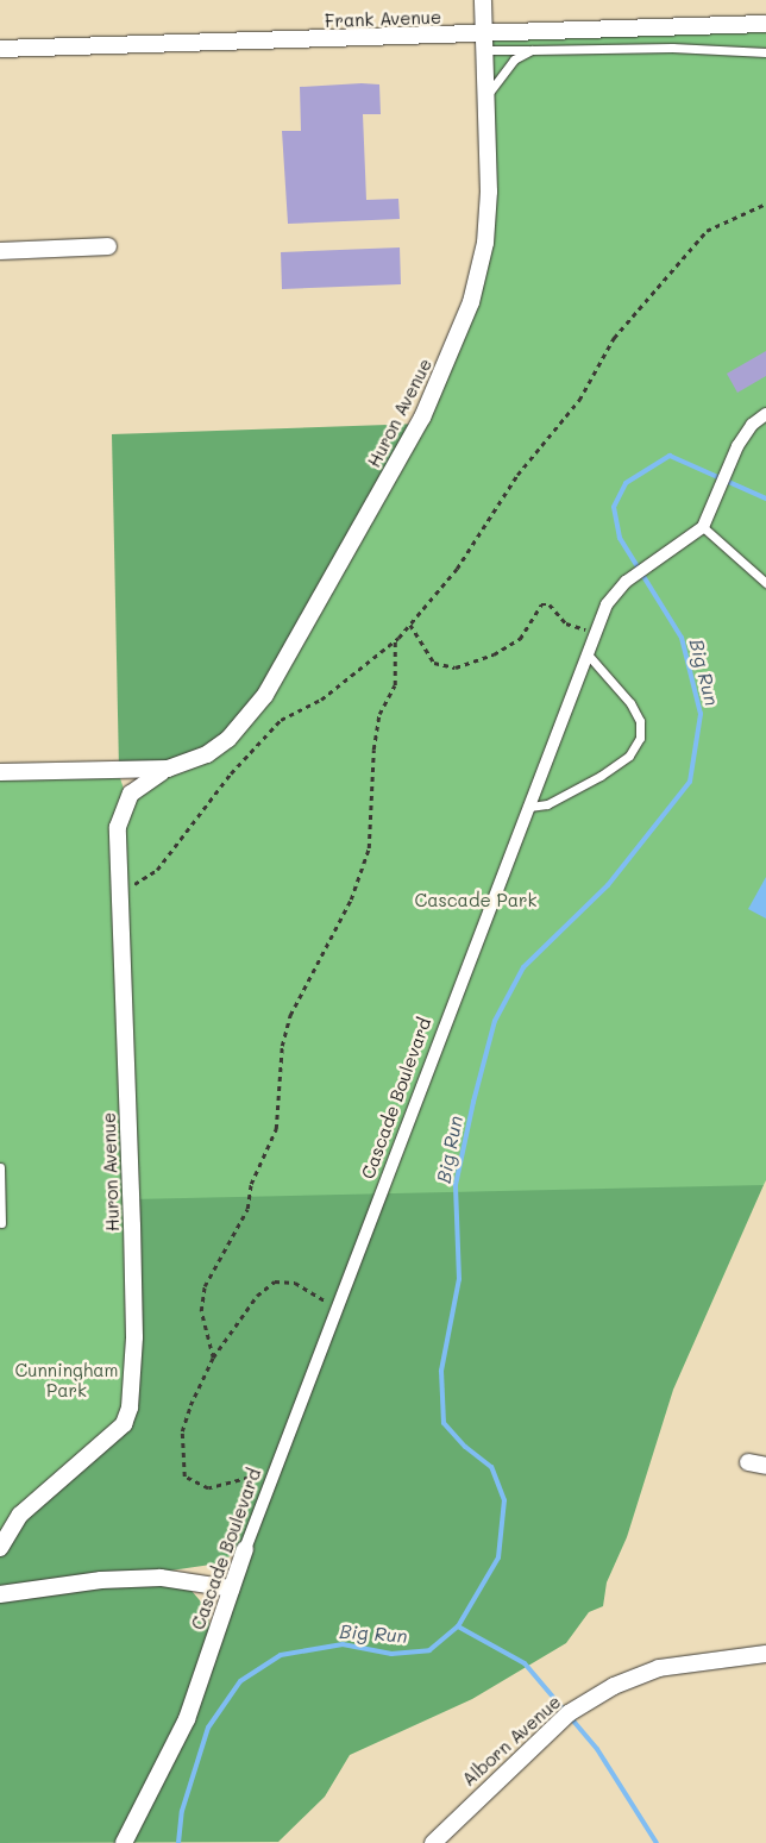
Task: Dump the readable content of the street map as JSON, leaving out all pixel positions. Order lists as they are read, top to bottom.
{
  "streets": {
    "street": [
      "Frank Avenue",
      "Huron Avenue",
      "Cascade Boulevard",
      "Alborn Avenue"
    ]
  },
  "crossings": [
    ["Frank Avenue", "Huron Avenue"]
  ],
  "water": ["Big Run"],
  "parks": ["Cascade Park", "Cunningham Park"]
}
